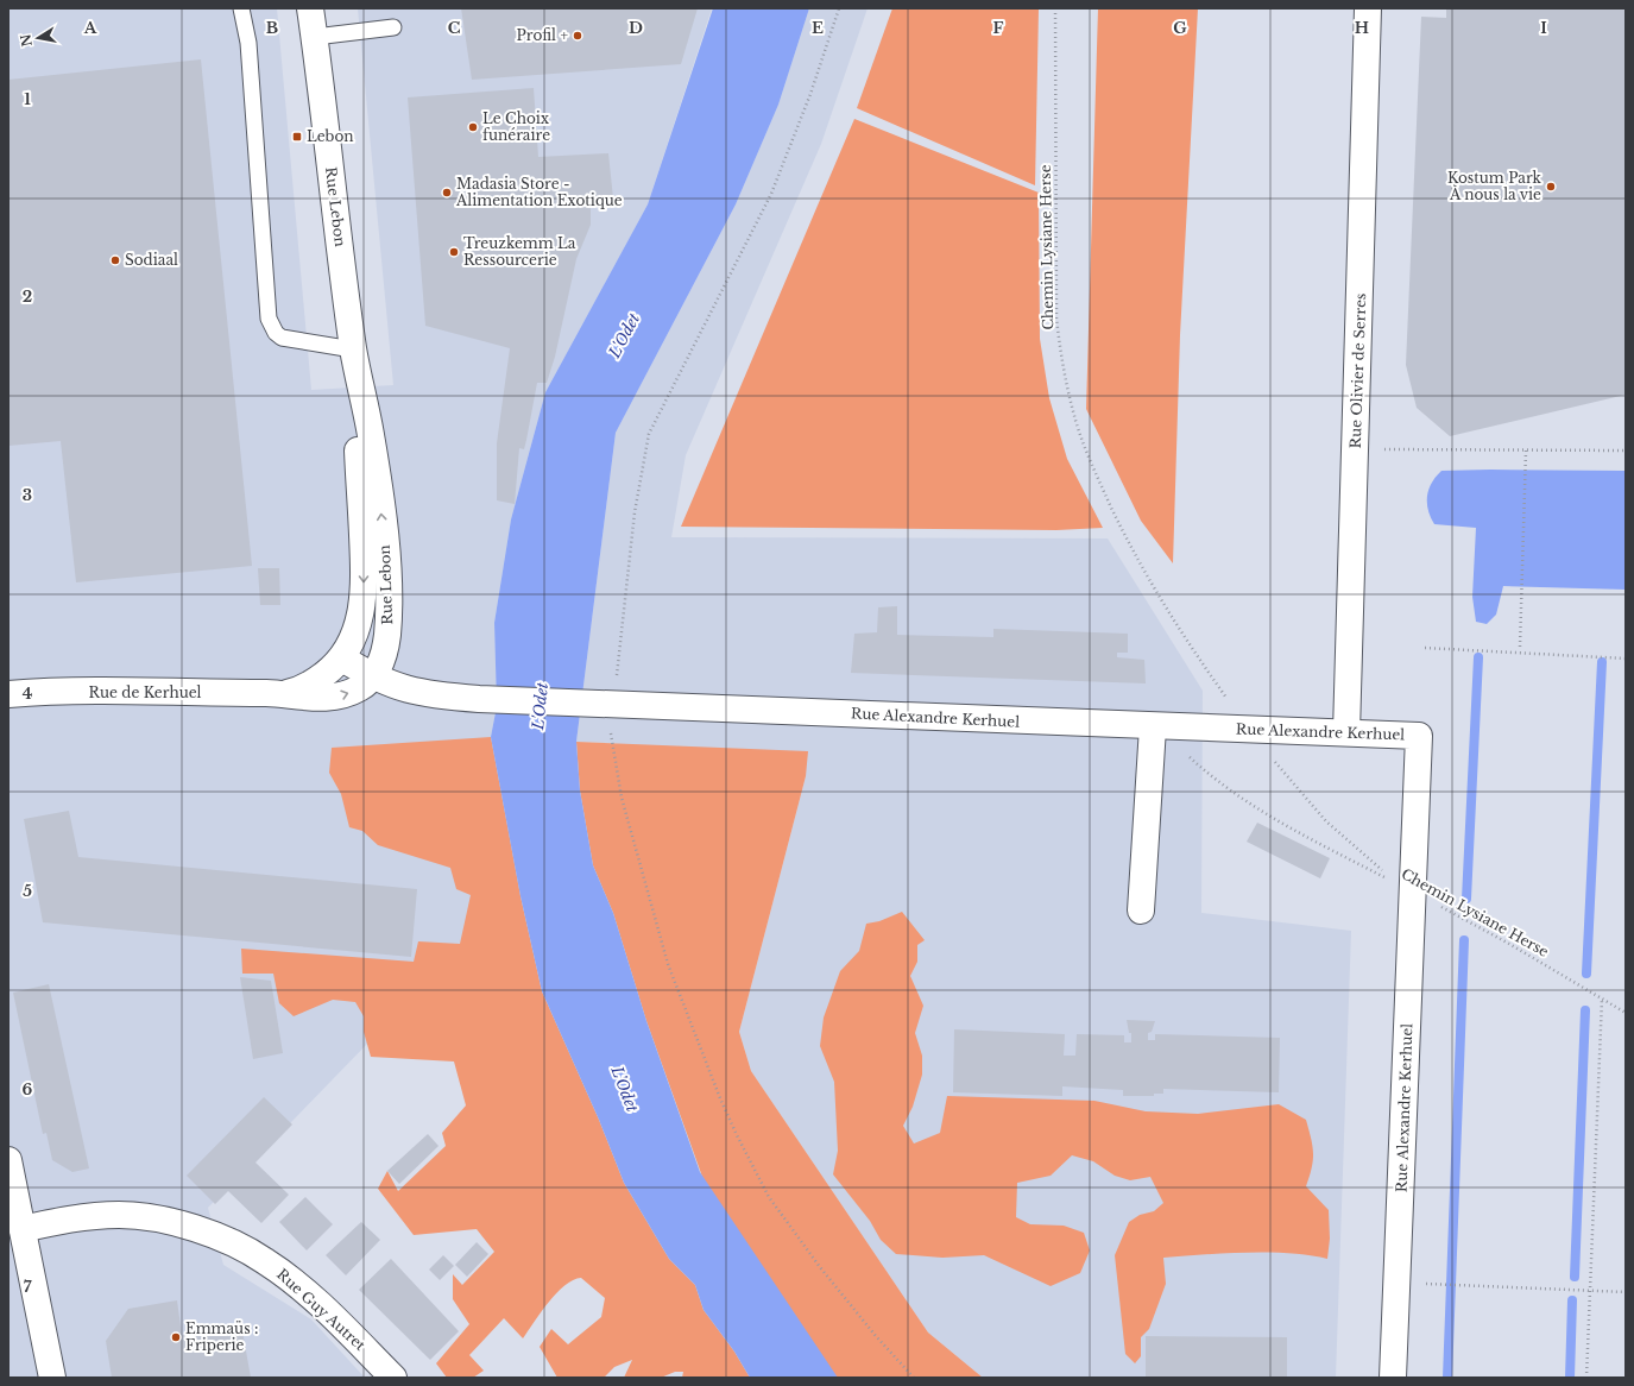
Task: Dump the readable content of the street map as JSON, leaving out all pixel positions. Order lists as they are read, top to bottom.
{
  "streets": {
    "street": [
      "Rue Lebon",
      "Rue Olivier de Serres",
      "Rue de Kerhuel",
      "Rue Alexandre Kerhuel",
      "Rue Guy Autret"
    ],
    "path": ["Chemin Lysiane Herse"]
  },
  "crossings": [
    ["Rue Lebon", "Rue de Kerhuel"],
    ["Rue Lebon", "Rue Alexandre Kerhuel"],
    ["Chemin Lysiane Herse", "Rue Alexandre Kerhuel"],
    ["Rue Olivier de Serres", "Rue Alexandre Kerhuel"],
    ["Rue de Kerhuel", "Rue Alexandre Kerhuel"]
  ],
  "water": ["L'Odet"],
  "places": {
    "other": [
      "Profil +",
      "Le Choix funéraire",
      "Kostum Park À nous la vie",
      "Madasia Store - Alimentation Exotique",
      "Treuzkemm La Ressourcerie",
      "Sodiaal",
      "Emmaüs : Friperie"
    ],
    "transit": ["Lebon"]
  },
  "north": "left",
  "grid": {
    "columns": [
      "A",
      "B",
      "C",
      "D",
      "E",
      "F",
      "G",
      "H",
      "I"
    ],
    "rows": [
      "1",
      "2",
      "3",
      "4",
      "5",
      "6",
      "7"
    ]
  }
}
